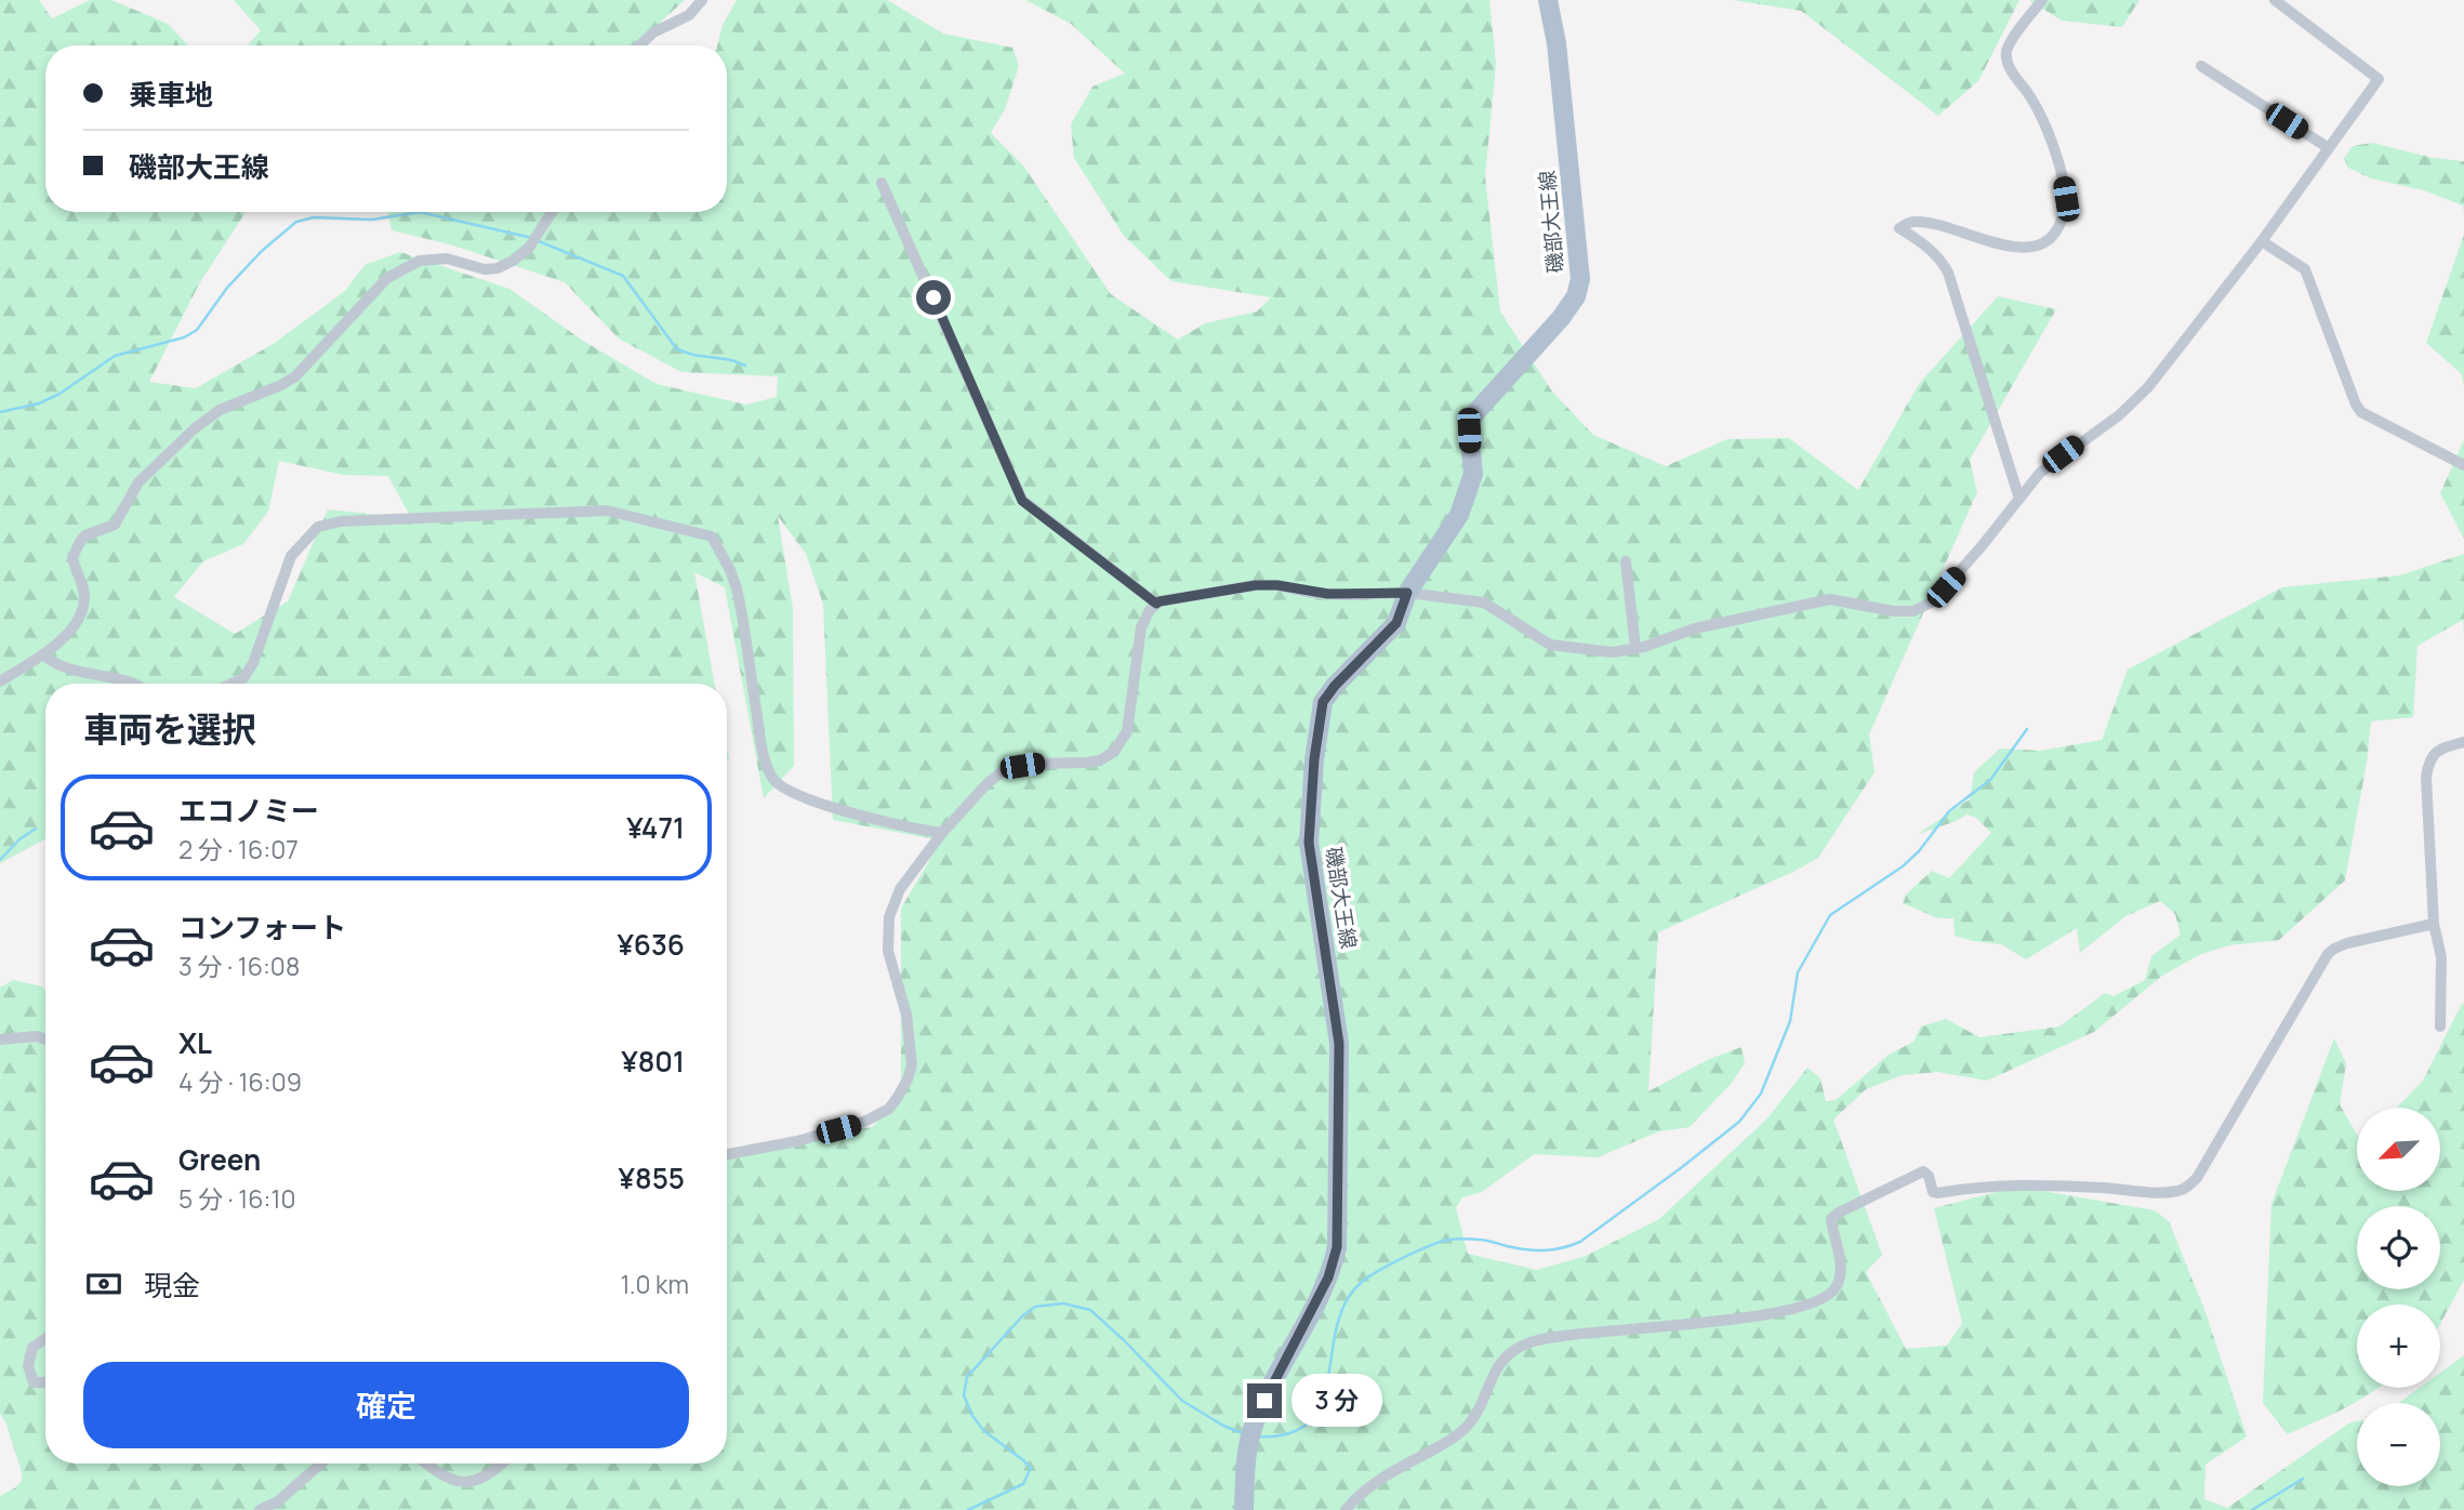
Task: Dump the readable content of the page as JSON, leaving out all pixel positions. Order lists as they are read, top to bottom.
{
  "streets": {
    "main road": ["磯部大王線"]
  },
  "north": "bottom left",
  "page": {
    "banner": ["乗車地", "磯部大王線"],
    "heading": "車両を選択",
    "list": [
      {
        "name": "エコノミー",
        "note": "2 分 · 16:07",
        "value": "¥471"
      },
      {
        "name": "コンフォート",
        "note": "3 分 · 16:08",
        "value": "¥636"
      },
      {
        "name": "XL",
        "note": "4 分 · 16:09",
        "value": "¥801"
      },
      {
        "name": "Green",
        "note": "5 分 · 16:10",
        "value": "¥855"
      }
    ],
    "map_buttons": ["+", "−"],
    "pay": ["現金", "1.0 km"],
    "buttons": "確定",
    "bubble": "3 分"
  }
}
